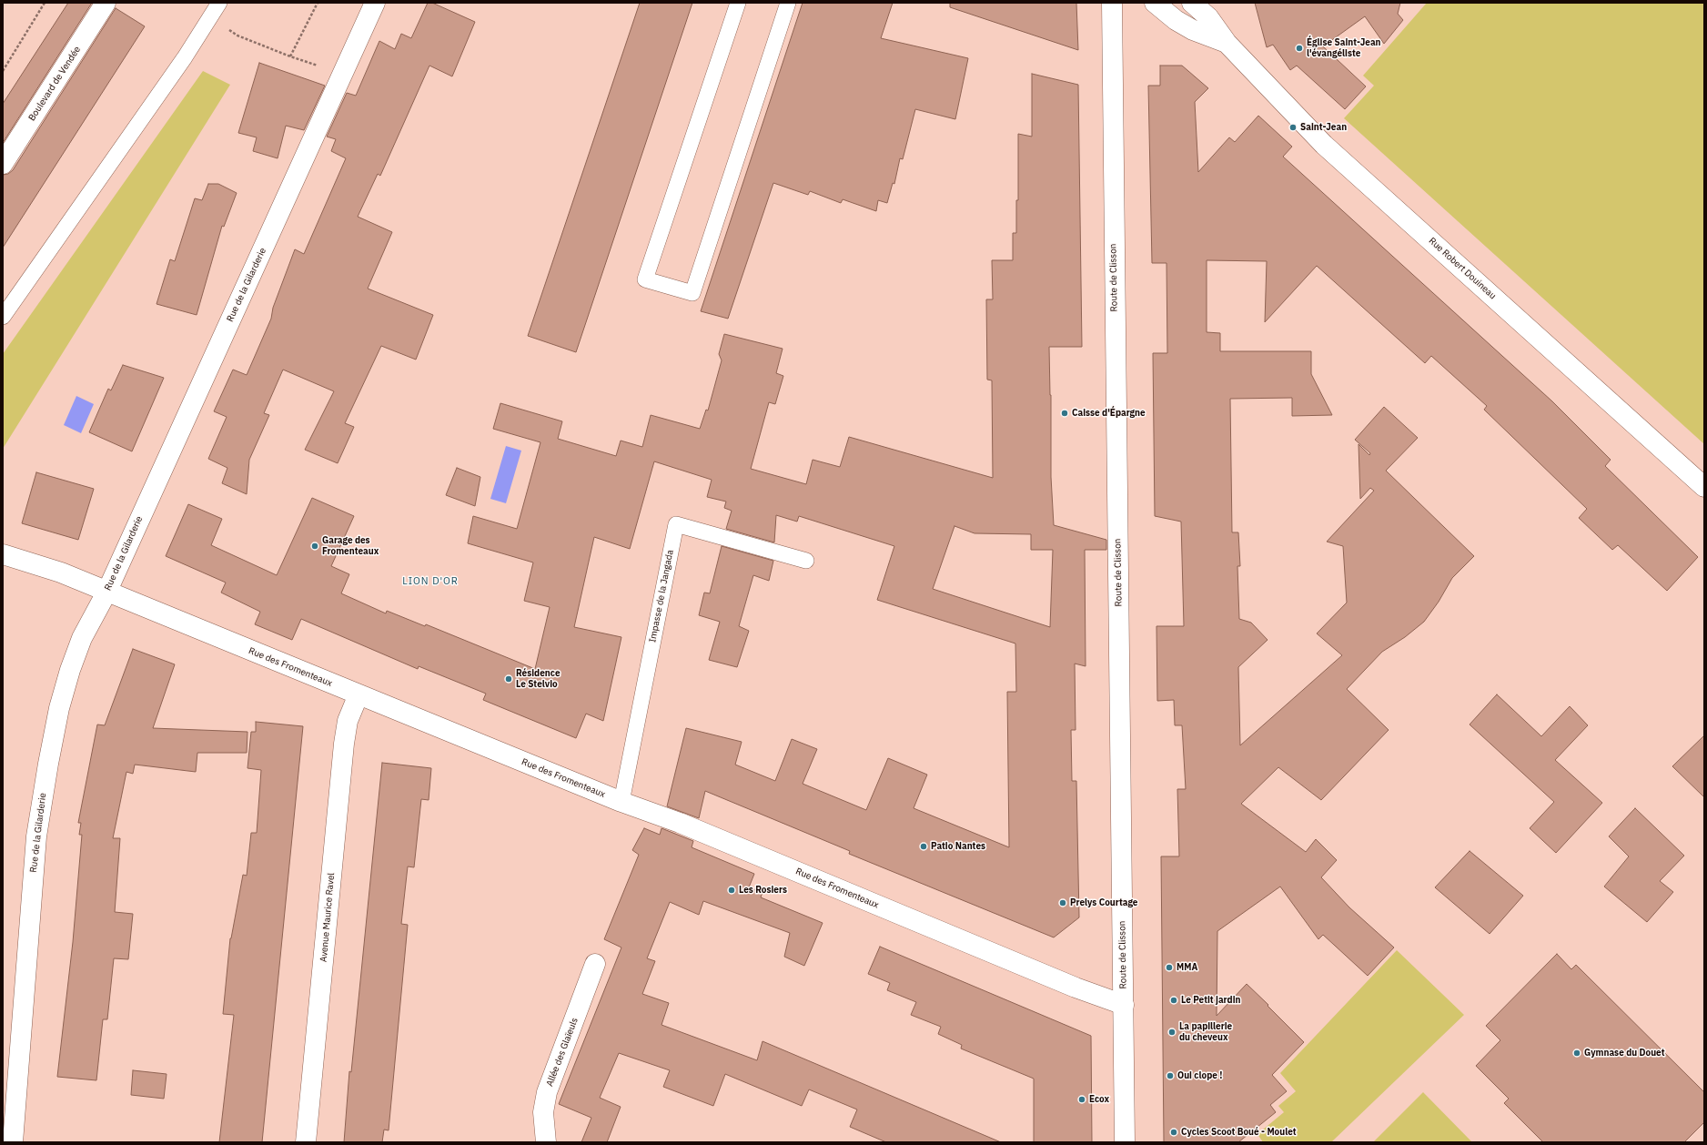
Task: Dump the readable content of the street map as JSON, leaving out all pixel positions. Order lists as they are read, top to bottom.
{
  "streets": {
    "street": [
      "Boulevard de Vendée",
      "Rue Robert Douineau",
      "Route de Clisson",
      "Rue de la Gilarderie",
      "Rue des Fromenteaux",
      "Avenue Maurice Ravel",
      "Allée des Glaïeuls"
    ],
    "lane": ["Impasse de la Jangada"]
  },
  "crossings": [
    ["Route de Clisson", "Rue des Fromenteaux"],
    ["Rue de la Gilarderie", "Rue des Fromenteaux"],
    ["Impasse de la Jangada", "Rue des Fromenteaux"],
    ["Rue des Fromenteaux", "Avenue Maurice Ravel"]
  ],
  "districts": ["LION D'OR"],
  "places": [
    "Église Saint-Jean l'évangéliste",
    "Saint-Jean",
    "Caisse d'Épargne",
    "Garage des Fromenteaux",
    "Résidence Le Stelvio",
    "Patio Nantes",
    "Les Rosiers",
    "Prelys Courtage",
    "MMA",
    "Le Petit jardin",
    "La papillerie du cheveux",
    "Gymnase du Douet",
    "Oui clope !",
    "Ecox",
    "Cycles Scoot Boué - Moulet"
  ]
}
